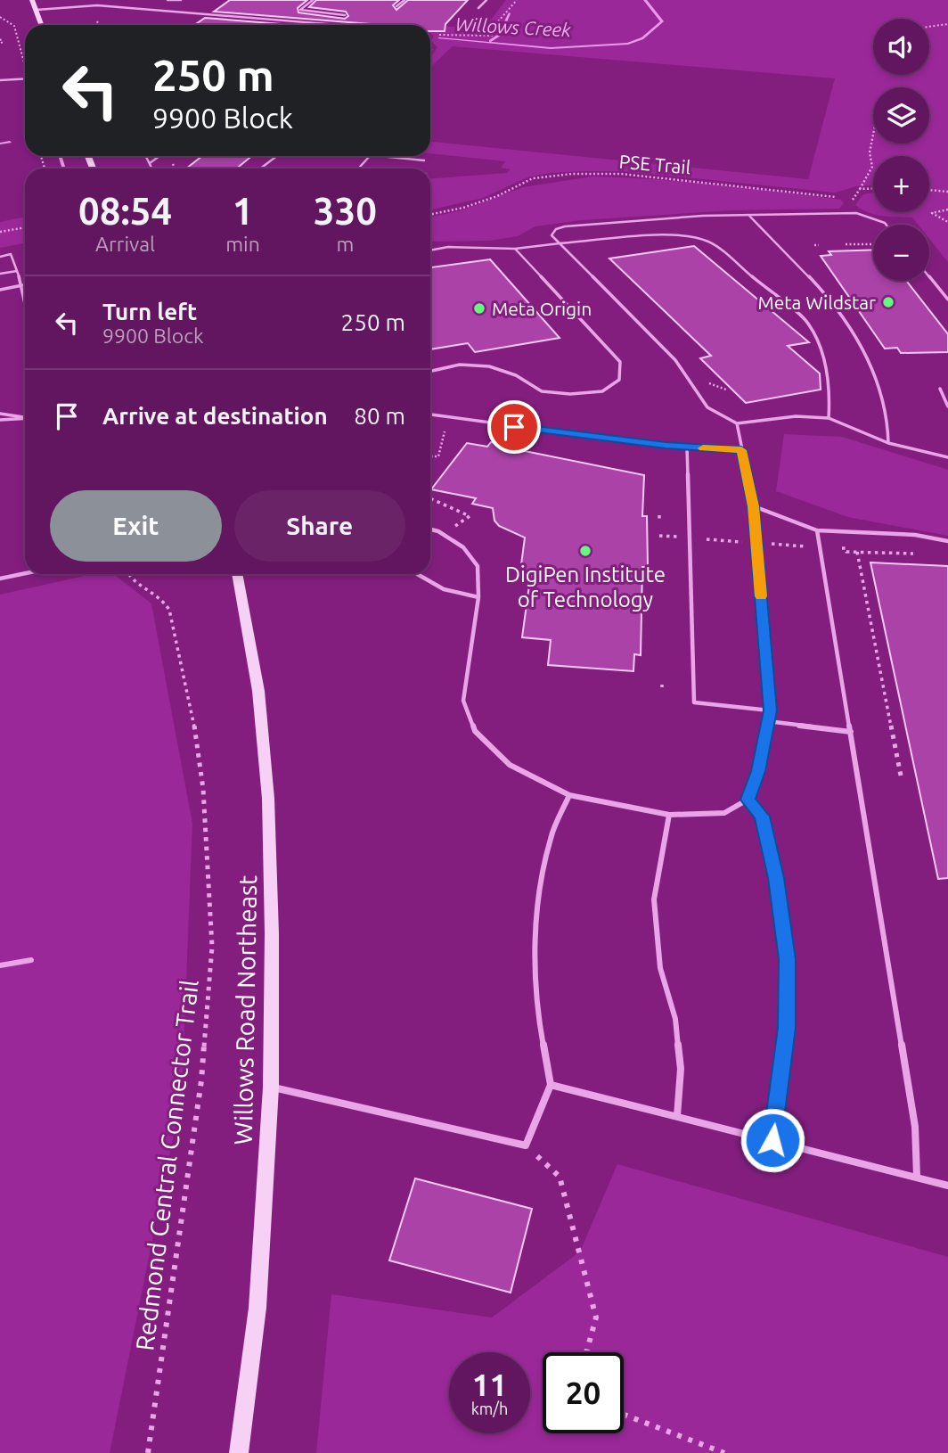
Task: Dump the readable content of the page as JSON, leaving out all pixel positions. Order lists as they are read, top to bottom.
{
  "streets": {
    "main road": ["Willows Road Northeast"],
    "path": ["PSE Trail", "Redmond Central Connector Trail"]
  },
  "water": ["Willows Creek"],
  "places": ["Meta Wildstar", "Meta Origin", "DigiPen Institute of Technology"],
  "page": {
    "map_buttons": ["+", "−"],
    "turn": ["250 m", "9900 Block"],
    "eta": [
      "08:54",
      "Arrival",
      "1",
      "min",
      "330",
      "m"
    ],
    "list": [
      {
        "name": "Turn left",
        "note": "9900 Block",
        "value": "250 m"
      },
      {
        "name": "Arrive at destination",
        "value": "80 m"
      }
    ],
    "buttons": ["Exit", "Share"],
    "speed": "11 km/h",
    "limit": "20"
  }
}
